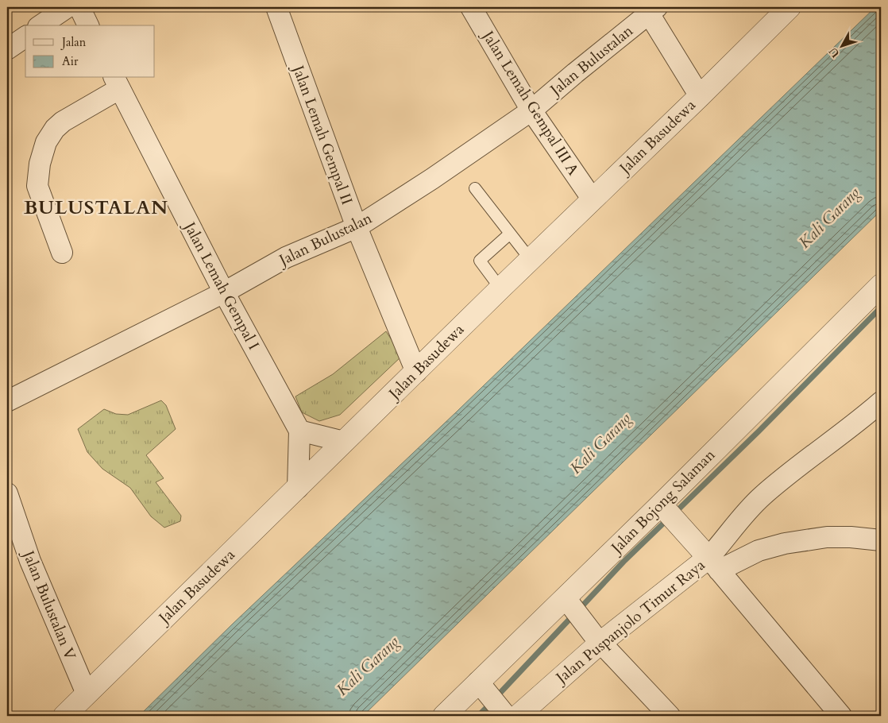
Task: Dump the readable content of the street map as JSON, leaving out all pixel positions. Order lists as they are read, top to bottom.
{
  "streets": {
    "street": [
      "Jalan Bulustalan",
      "Jalan Lemah Gempal III A",
      "Jalan Lemah Gempal II",
      "Jalan Basudewa",
      "Jalan Lemah Gempal I",
      "Jalan Bojong Salaman",
      "Jalan Bulustalan V",
      "Jalan Puspanjolo Timur Raya"
    ]
  },
  "crossings": [
    ["Jalan Bulustalan", "Jalan Lemah Gempal III A"],
    ["Jalan Bulustalan", "Jalan Lemah Gempal II"],
    ["Jalan Bulustalan", "Jalan Lemah Gempal I"],
    ["Jalan Lemah Gempal III A", "Jalan Basudewa"],
    ["Jalan Lemah Gempal II", "Jalan Basudewa"],
    ["Jalan Basudewa", "Jalan Bulustalan V"],
    ["Jalan Bojong Salaman", "Jalan Puspanjolo Timur Raya"]
  ],
  "districts": ["BULUSTALAN"],
  "water": ["Kali Garang"],
  "legend": ["Jalan", "Air"],
  "north": "bottom left"
}
